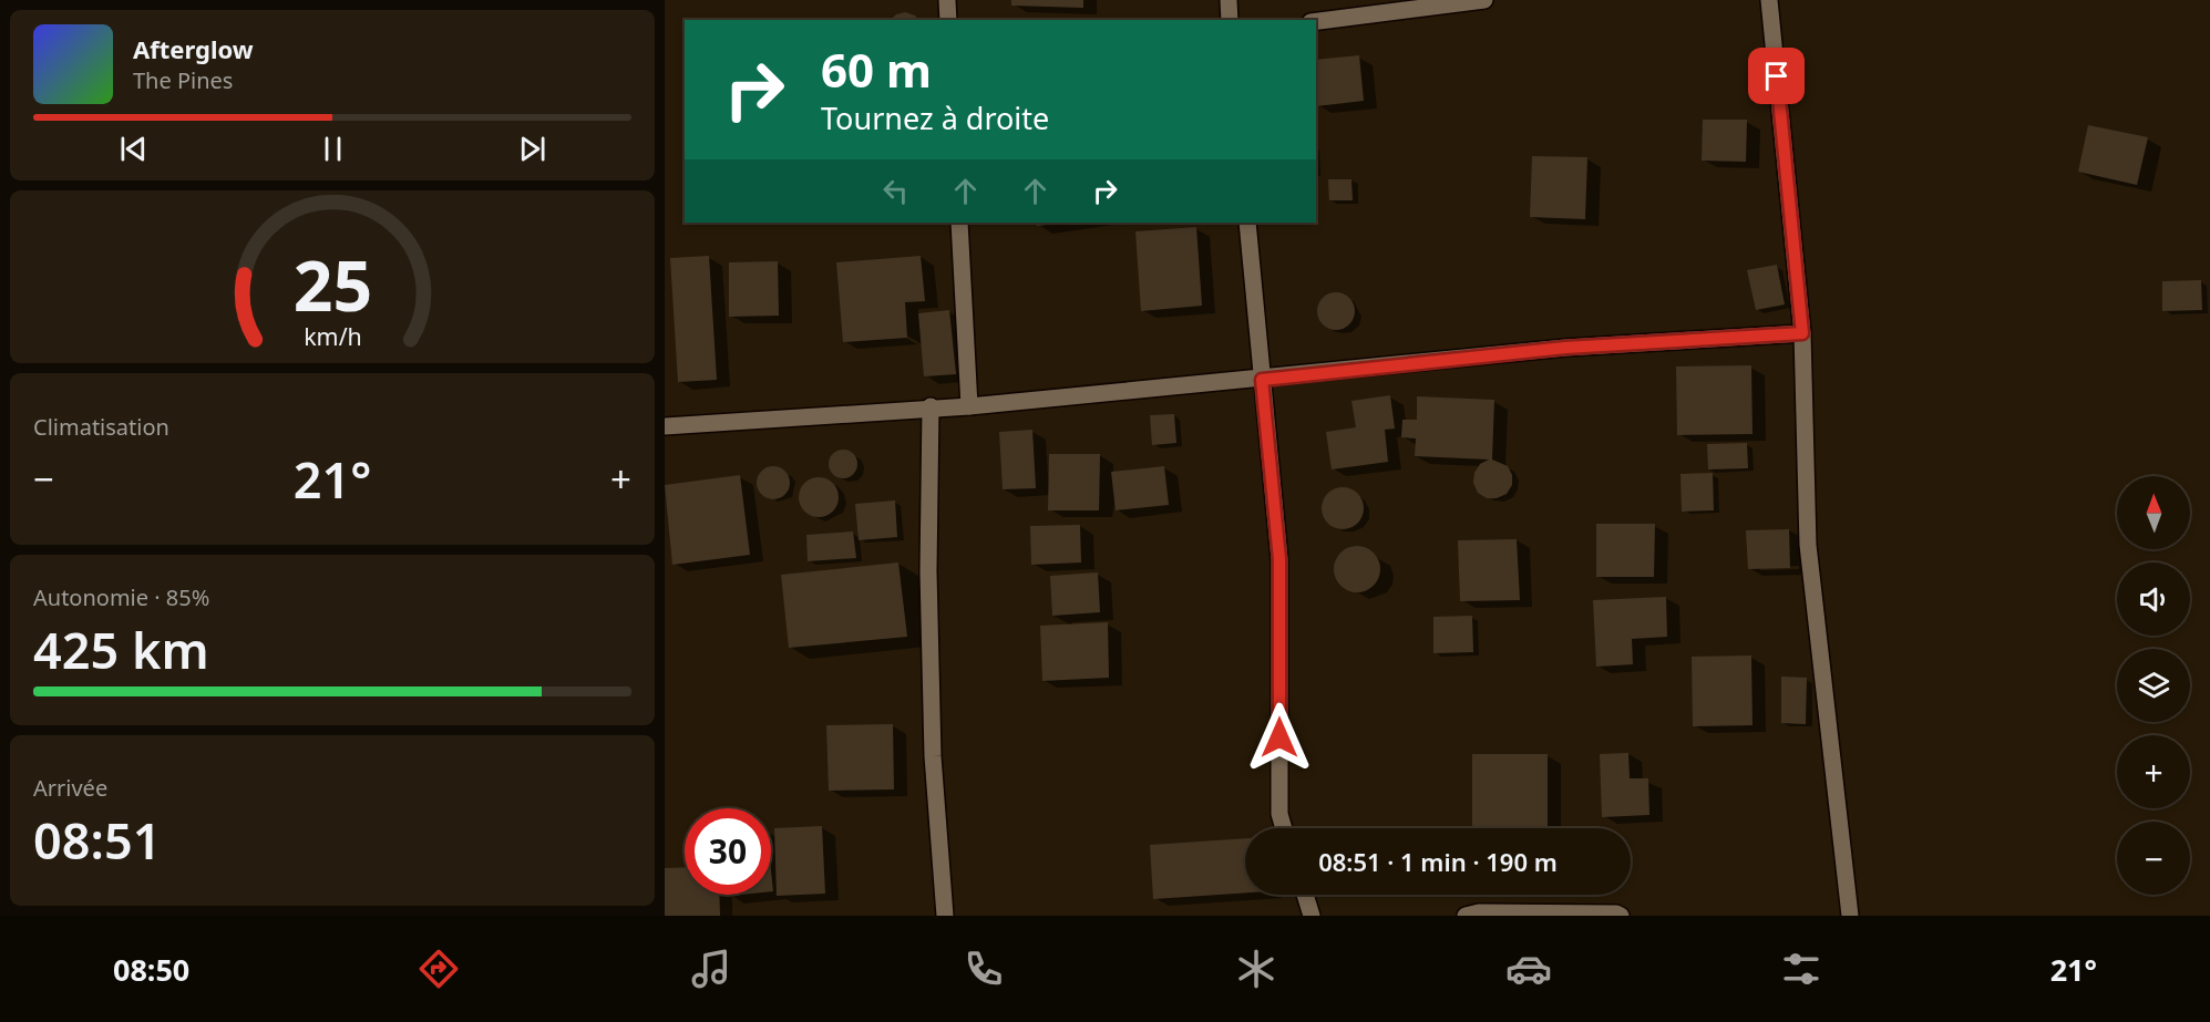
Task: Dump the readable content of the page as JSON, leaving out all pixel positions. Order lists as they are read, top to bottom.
{
  "north": "top",
  "page": {
    "turn": ["60 m", "Tournez à droite"],
    "song": ["Afterglow", "The Pines"],
    "tile": [
      "Climatisation",
      ["Autonomie · 85%", "425 km"],
      ["Arrivée", "08:51"]
    ],
    "heat": ["−", "21°", "+"],
    "map_buttons": ["+", "−"],
    "limit": "30",
    "trip": "08:51 · 1 min · 190 m",
    "tabs": ["08:50", "21°"],
    "gauge": ["25", "km/h"]
  }
}
